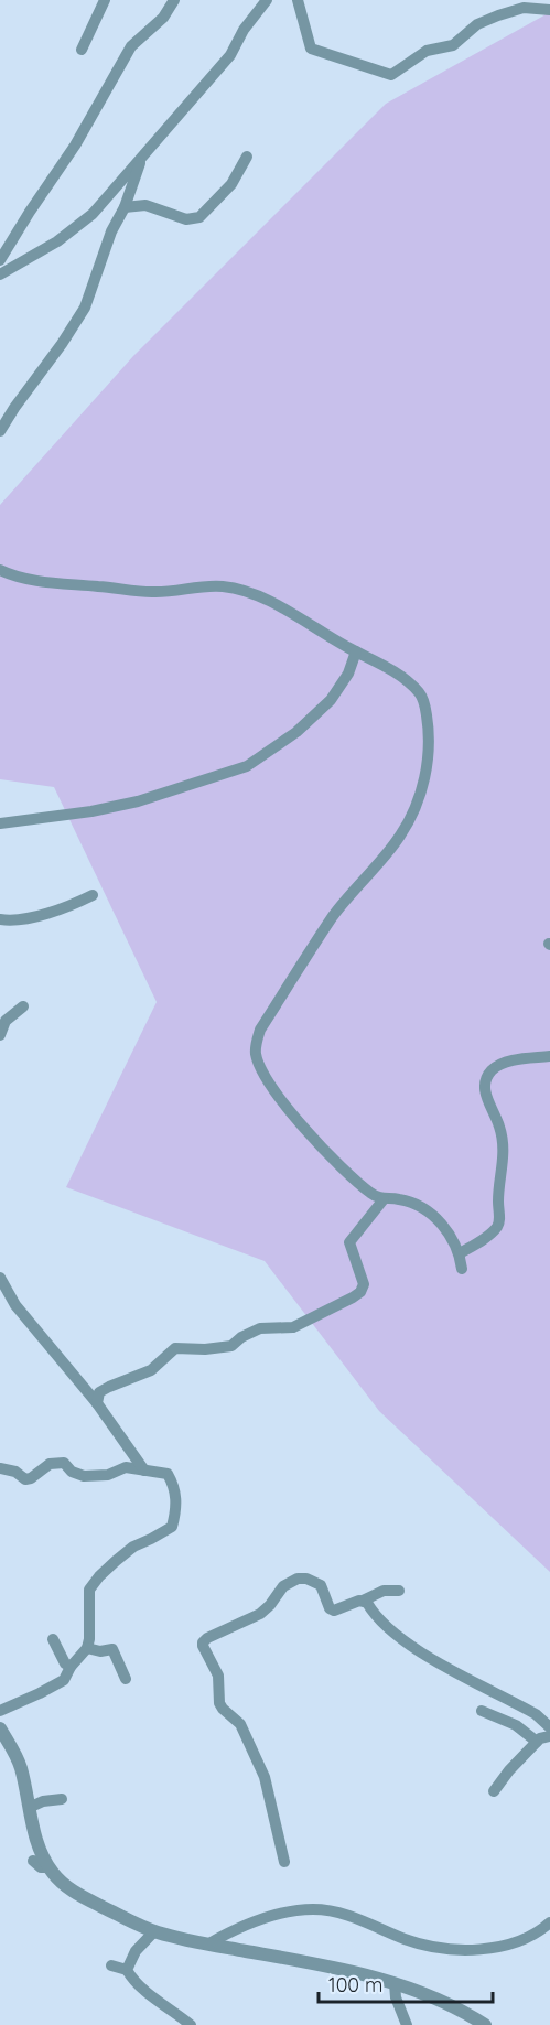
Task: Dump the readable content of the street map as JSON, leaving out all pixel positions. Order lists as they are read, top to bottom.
{
  "scale_bar": "100 m"
}
